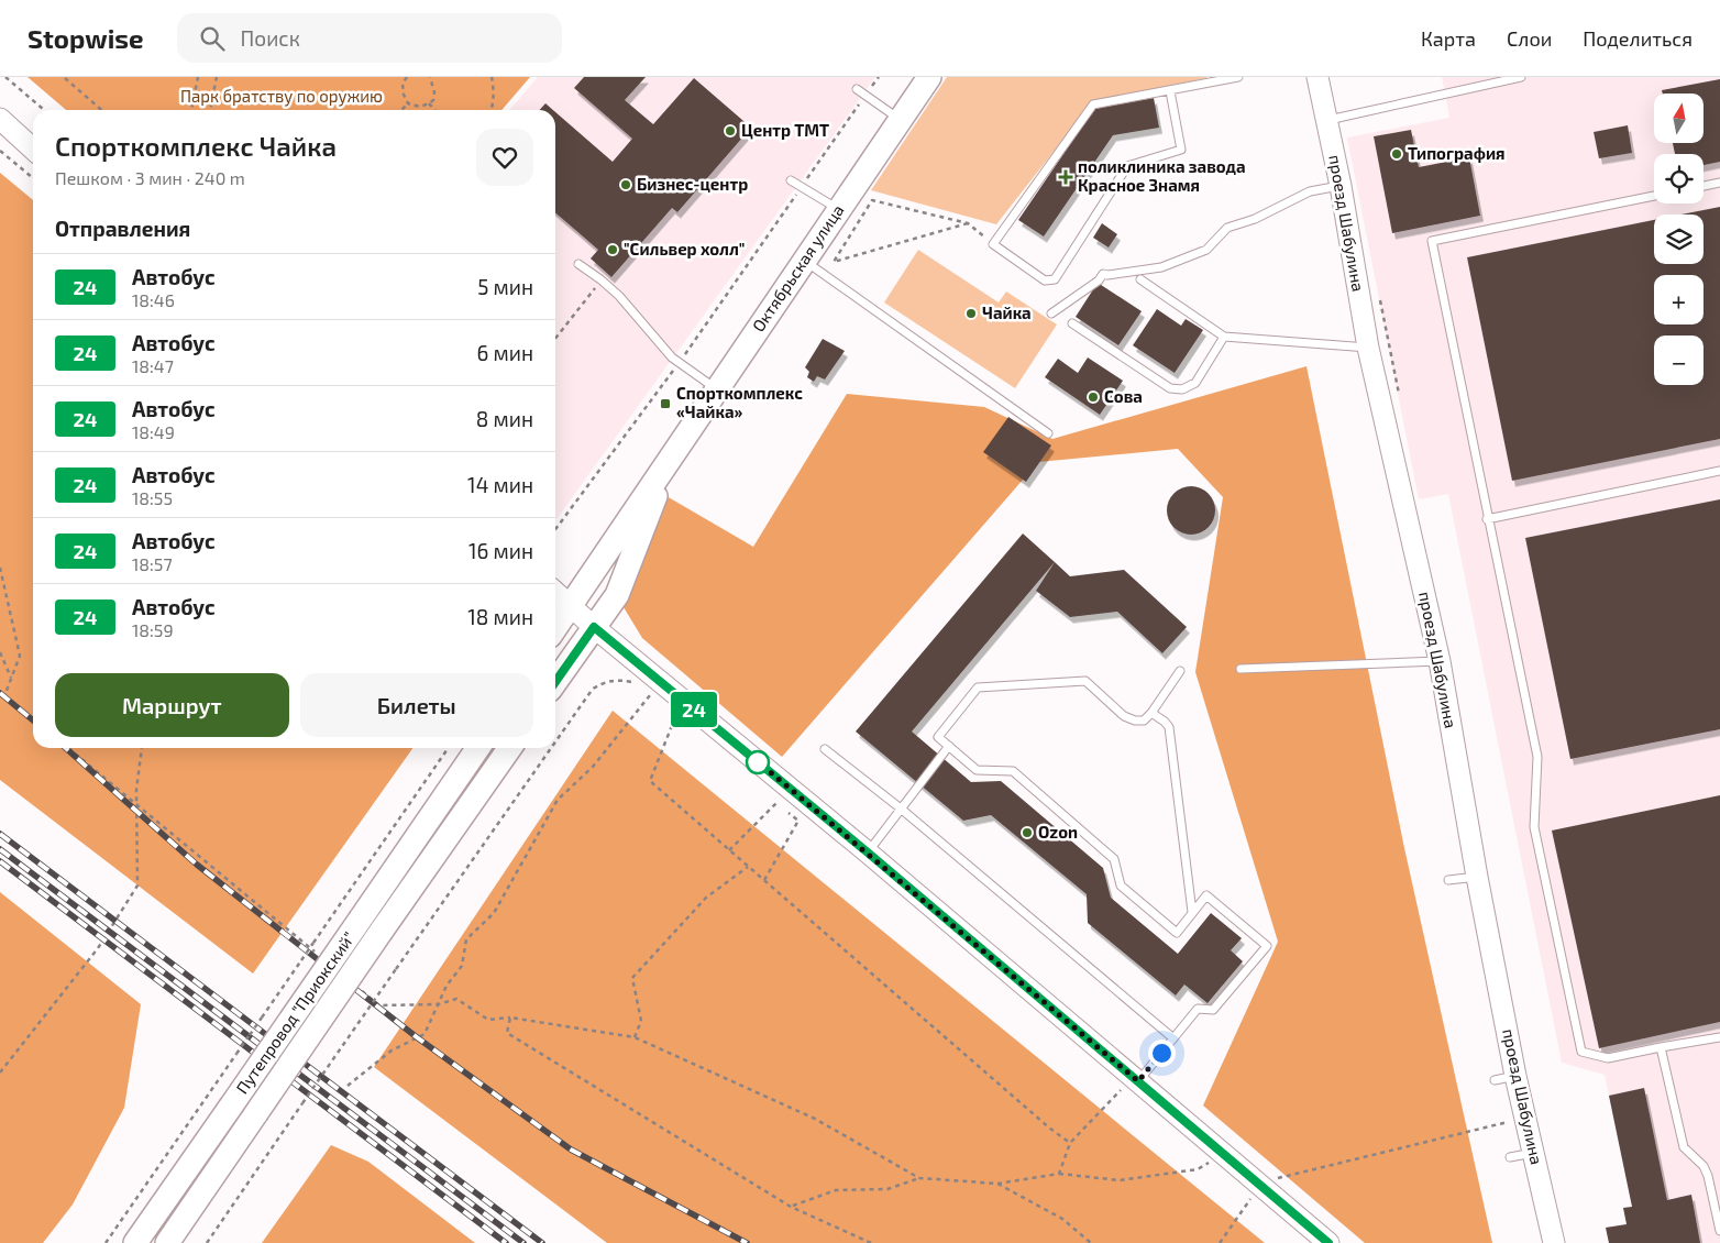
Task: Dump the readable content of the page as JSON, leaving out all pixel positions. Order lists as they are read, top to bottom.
{
  "streets": {
    "main road": ["Октябрьская улица", "Путепровод \"Приокский\""],
    "street": ["проезд Шабулина"]
  },
  "parks": ["Парк братству по оружию"],
  "places": {
    "other": [
      "Центр ТМТ",
      "Типография",
      "Бизнес-центр",
      "\"Сильвер холл\"",
      "Чайка",
      "Сова",
      "Ozon"
    ],
    "health": ["поликлиника завода Красное Знамя"],
    "transit": ["Спорткомплекс «Чайка»"]
  },
  "lines": ["bus line 24"],
  "north": "top",
  "page": {
    "header": "Stopwise",
    "search": "Поиск",
    "nav": ["Карта", "Слои", "Поделиться"],
    "on_map": "24",
    "map_buttons": ["+", "−"],
    "heading": [
      ["Спорткомплекс Чайка", "Пешком · 3 мин · 240 m"],
      "Отправления"
    ],
    "list": [
      {
        "mark": "24",
        "name": "Автобус",
        "note": "18:46",
        "value": "5 мин"
      },
      {
        "mark": "24",
        "name": "Автобус",
        "note": "18:47",
        "value": "6 мин"
      },
      {
        "mark": "24",
        "name": "Автобус",
        "note": "18:49",
        "value": "8 мин"
      },
      {
        "mark": "24",
        "name": "Автобус",
        "note": "18:55",
        "value": "14 мин"
      },
      {
        "mark": "24",
        "name": "Автобус",
        "note": "18:57",
        "value": "16 мин"
      },
      {
        "mark": "24",
        "name": "Автобус",
        "note": "18:59",
        "value": "18 мин"
      }
    ],
    "buttons": ["Маршрут", "Билеты"]
  }
}
